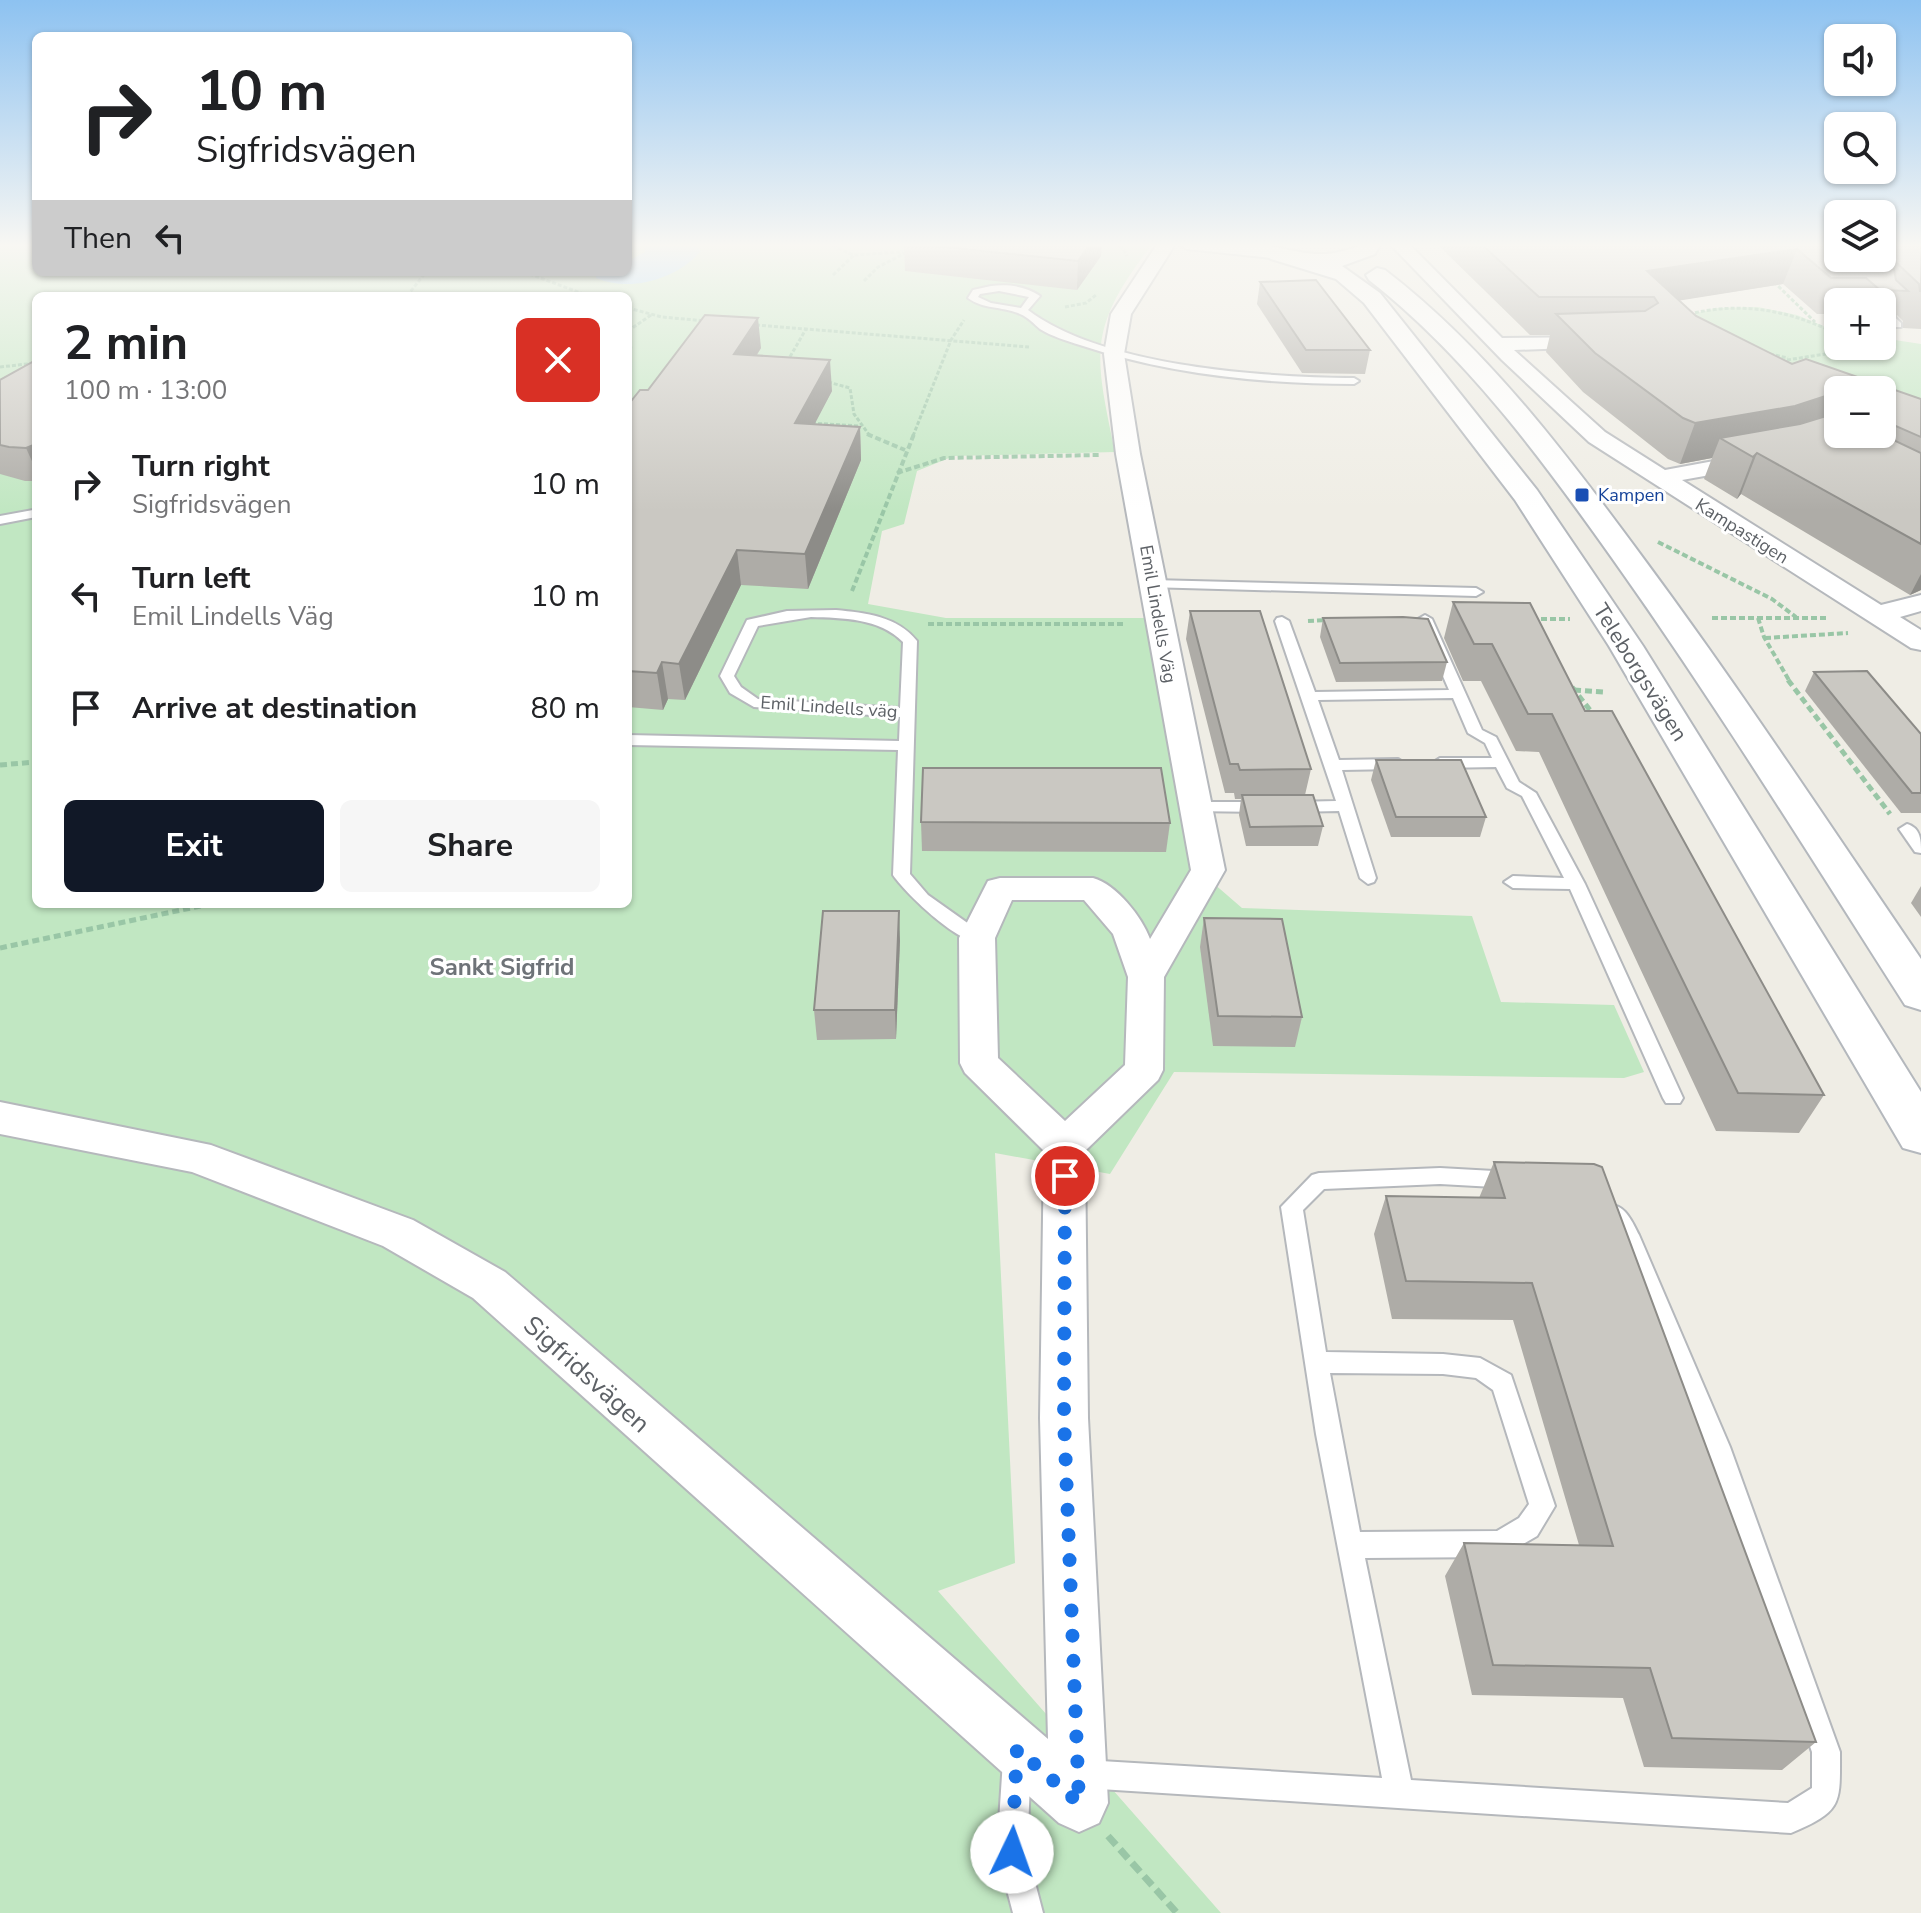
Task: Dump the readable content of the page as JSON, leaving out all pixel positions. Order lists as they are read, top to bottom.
{
  "streets": {
    "main road": ["Teleborgsvägen"],
    "street": ["Kampastigen", "Emil Lindells Väg", "Sigfridsvägen"],
    "lane": ["Emil Lindells väg"]
  },
  "crossings": [
    ["Emil Lindells Väg", "Emil Lindells väg"]
  ],
  "districts": ["Sankt Sigfrid"],
  "places": {
    "transit": ["Kampen"]
  },
  "page": {
    "map_buttons": ["+", "−"],
    "turn": ["10 m", "Sigfridsvägen"],
    "then": "Then",
    "heading": ["2 min", "100 m · 13:00"],
    "list": [
      {
        "name": "Turn right",
        "note": "Sigfridsvägen",
        "value": "10 m"
      },
      {
        "name": "Turn left",
        "note": "Emil Lindells Väg",
        "value": "10 m"
      },
      {
        "name": "Arrive at destination",
        "value": "80 m"
      }
    ],
    "buttons": ["Exit", "Share"]
  }
}
